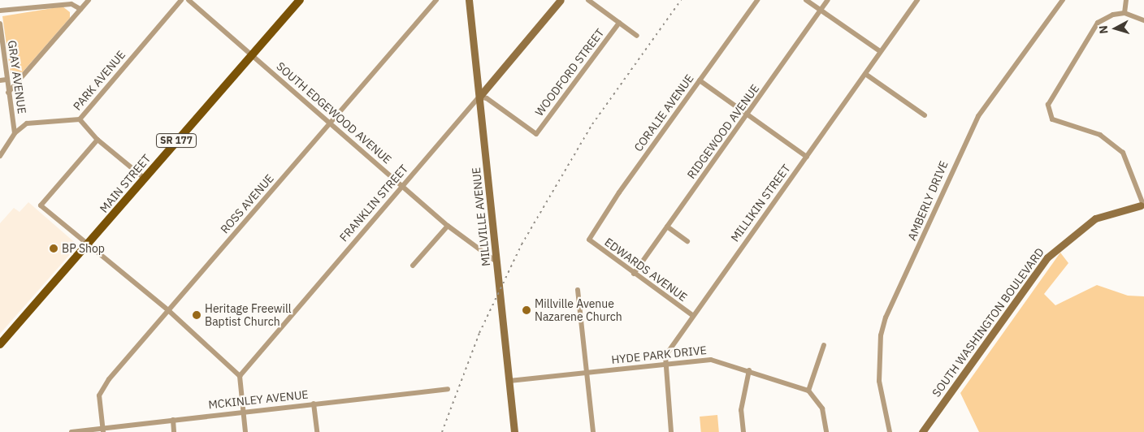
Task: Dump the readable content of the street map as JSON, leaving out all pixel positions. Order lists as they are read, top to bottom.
{
  "streets": {
    "main road": ["SR 177", "MAIN STREET"],
    "street": [
      "WOODFORD STREET",
      "GRAY AVENUE",
      "PARK AVENUE",
      "SOUTH EDGEWOOD AVENUE",
      "CORALIE AVENUE",
      "RIDGEWOOD AVENUE",
      "AMBERLY DRIVE",
      "FRANKLIN STREET",
      "MILLIKIN STREET",
      "ROSS AVENUE",
      "MILLVILLE AVENUE",
      "EDWARDS AVENUE",
      "SOUTH WASHINGTON BOULEVARD",
      "HYDE PARK DRIVE",
      "MCKINLEY AVENUE"
    ]
  },
  "crossings": [
    ["WOODFORD STREET", "FRANKLIN STREET"],
    ["WOODFORD STREET", "MILLVILLE AVENUE"],
    ["GRAY AVENUE", "PARK AVENUE"],
    ["SOUTH EDGEWOOD AVENUE", "MAIN STREET"],
    ["SOUTH EDGEWOOD AVENUE", "FRANKLIN STREET"],
    ["SOUTH EDGEWOOD AVENUE", "ROSS AVENUE"],
    ["SOUTH EDGEWOOD AVENUE", "MILLVILLE AVENUE"],
    ["CORALIE AVENUE", "EDWARDS AVENUE"],
    ["RIDGEWOOD AVENUE", "EDWARDS AVENUE"],
    ["FRANKLIN STREET", "MILLVILLE AVENUE"],
    ["MILLIKIN STREET", "EDWARDS AVENUE"],
    ["MILLIKIN STREET", "HYDE PARK DRIVE"],
    ["ROSS AVENUE", "MCKINLEY AVENUE"],
    ["MILLVILLE AVENUE", "HYDE PARK DRIVE"]
  ],
  "places": ["BP Shop", "Millville Avenue Nazarene Church", "Heritage Freewill Baptist Church"],
  "north": "left"
}
